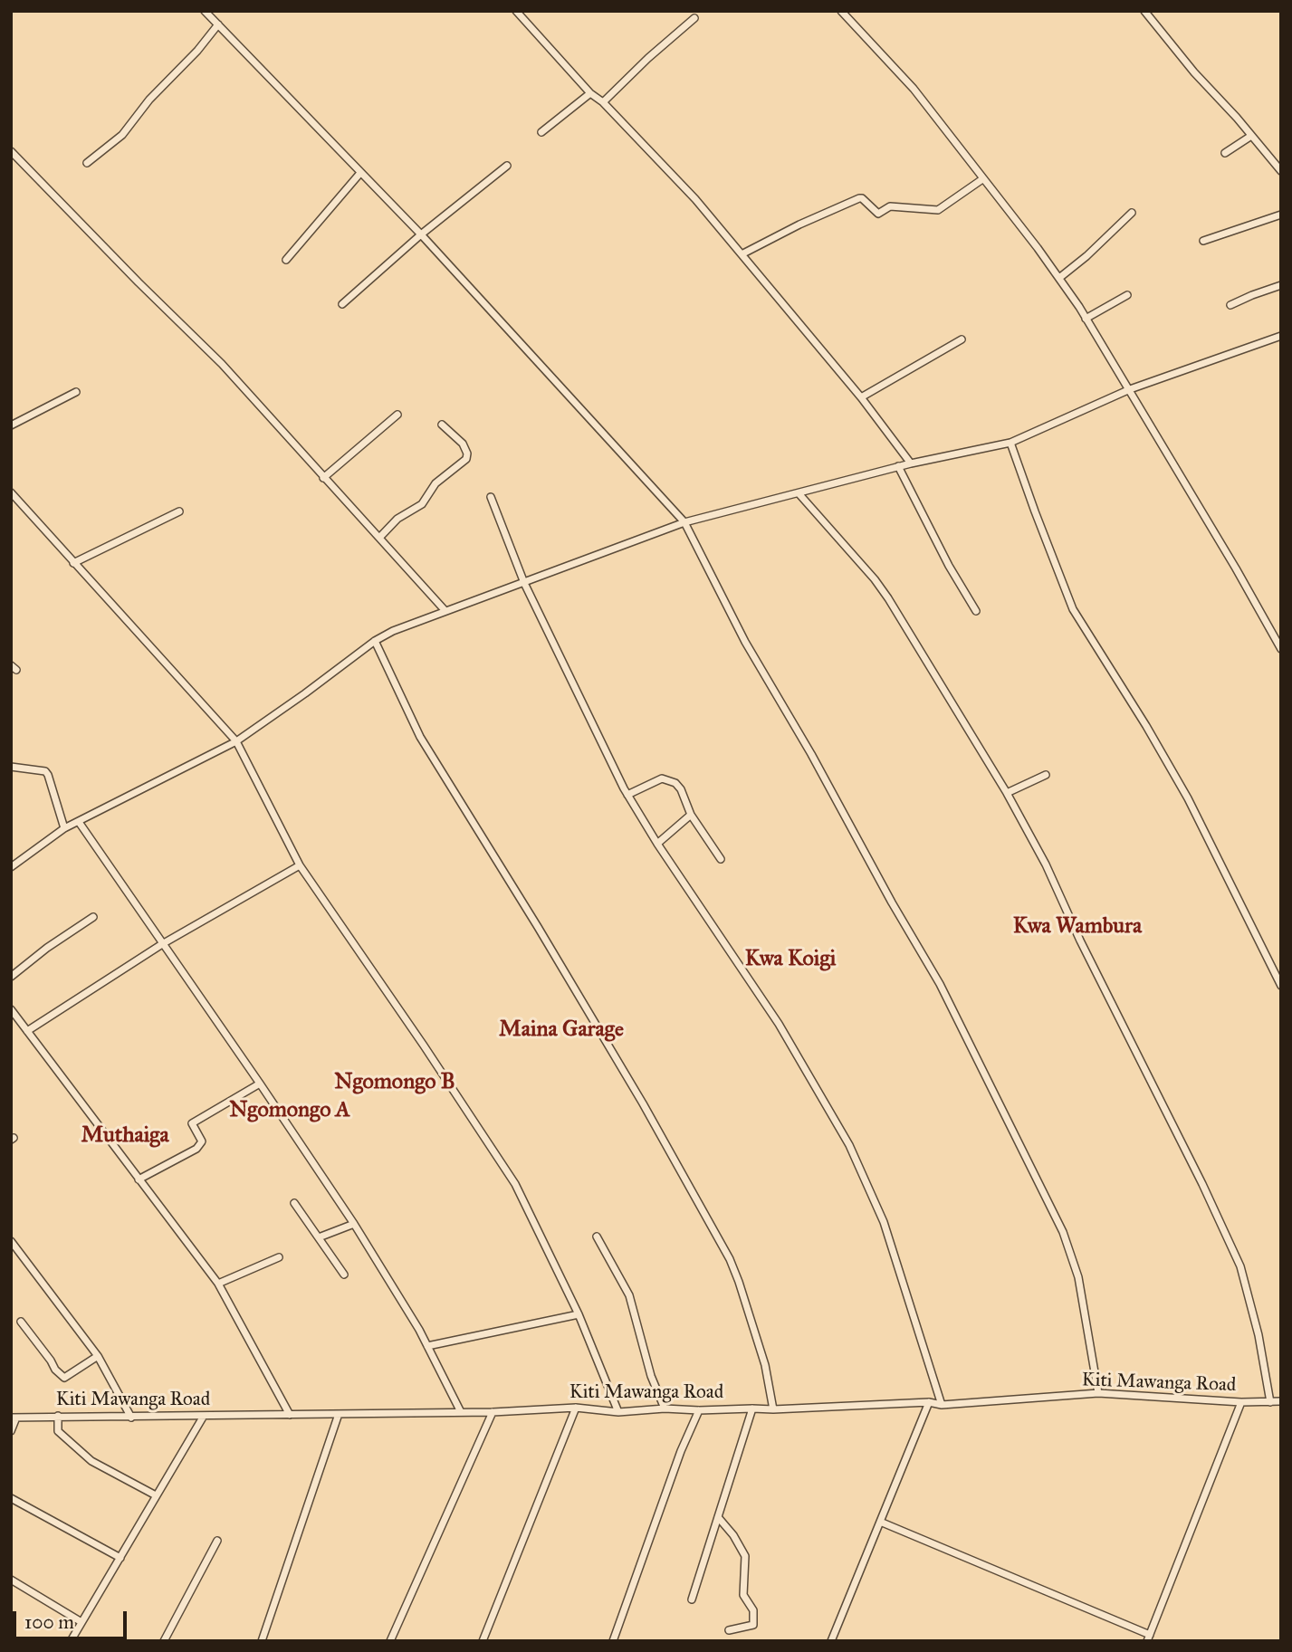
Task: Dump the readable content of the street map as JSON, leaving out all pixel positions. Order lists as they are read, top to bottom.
{
  "streets": {
    "street": ["Kiti Mawanga Road"]
  },
  "districts": [
    "Kwa Wambura",
    "Kwa Koigi",
    "Maina Garage",
    "Ngomongo B",
    "Ngomongo A",
    "Muthaiga"
  ],
  "scale_bar": "100 m"
}
